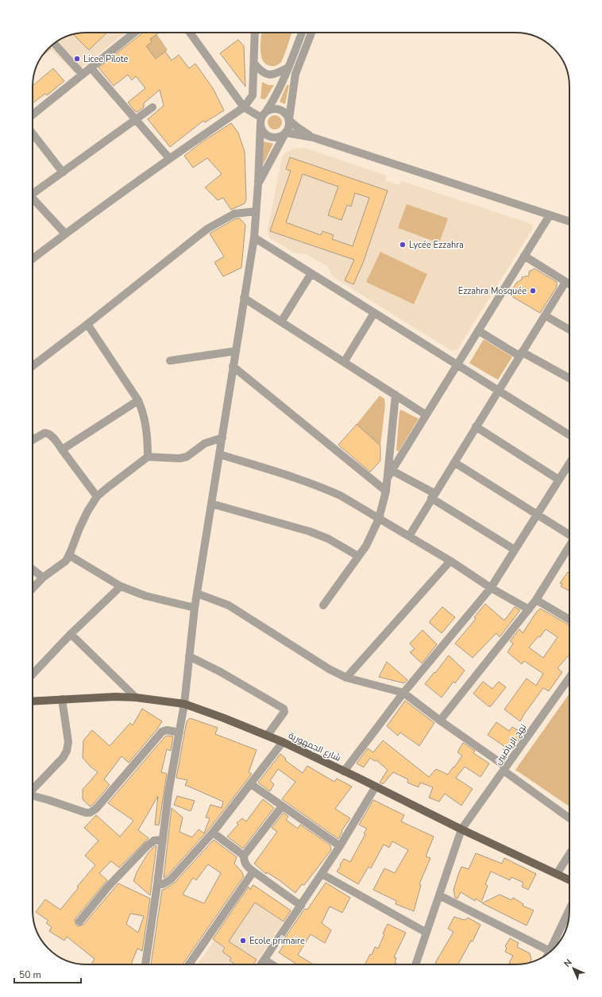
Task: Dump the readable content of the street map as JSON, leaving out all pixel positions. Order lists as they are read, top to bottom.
{
  "streets": {
    "main road": ["شارع الجمهورية"],
    "street": ["نهج الرياضيين"]
  },
  "crossings": [
    ["نهج الرياضيين", "شارع الجمهورية"]
  ],
  "places": [
    "Licee Pilote",
    "Lycée Ezzahra",
    "Ezzahra Mosquée",
    "Ecole primaire"
  ],
  "scale_bar": "50 m",
  "north": "top left"
}
